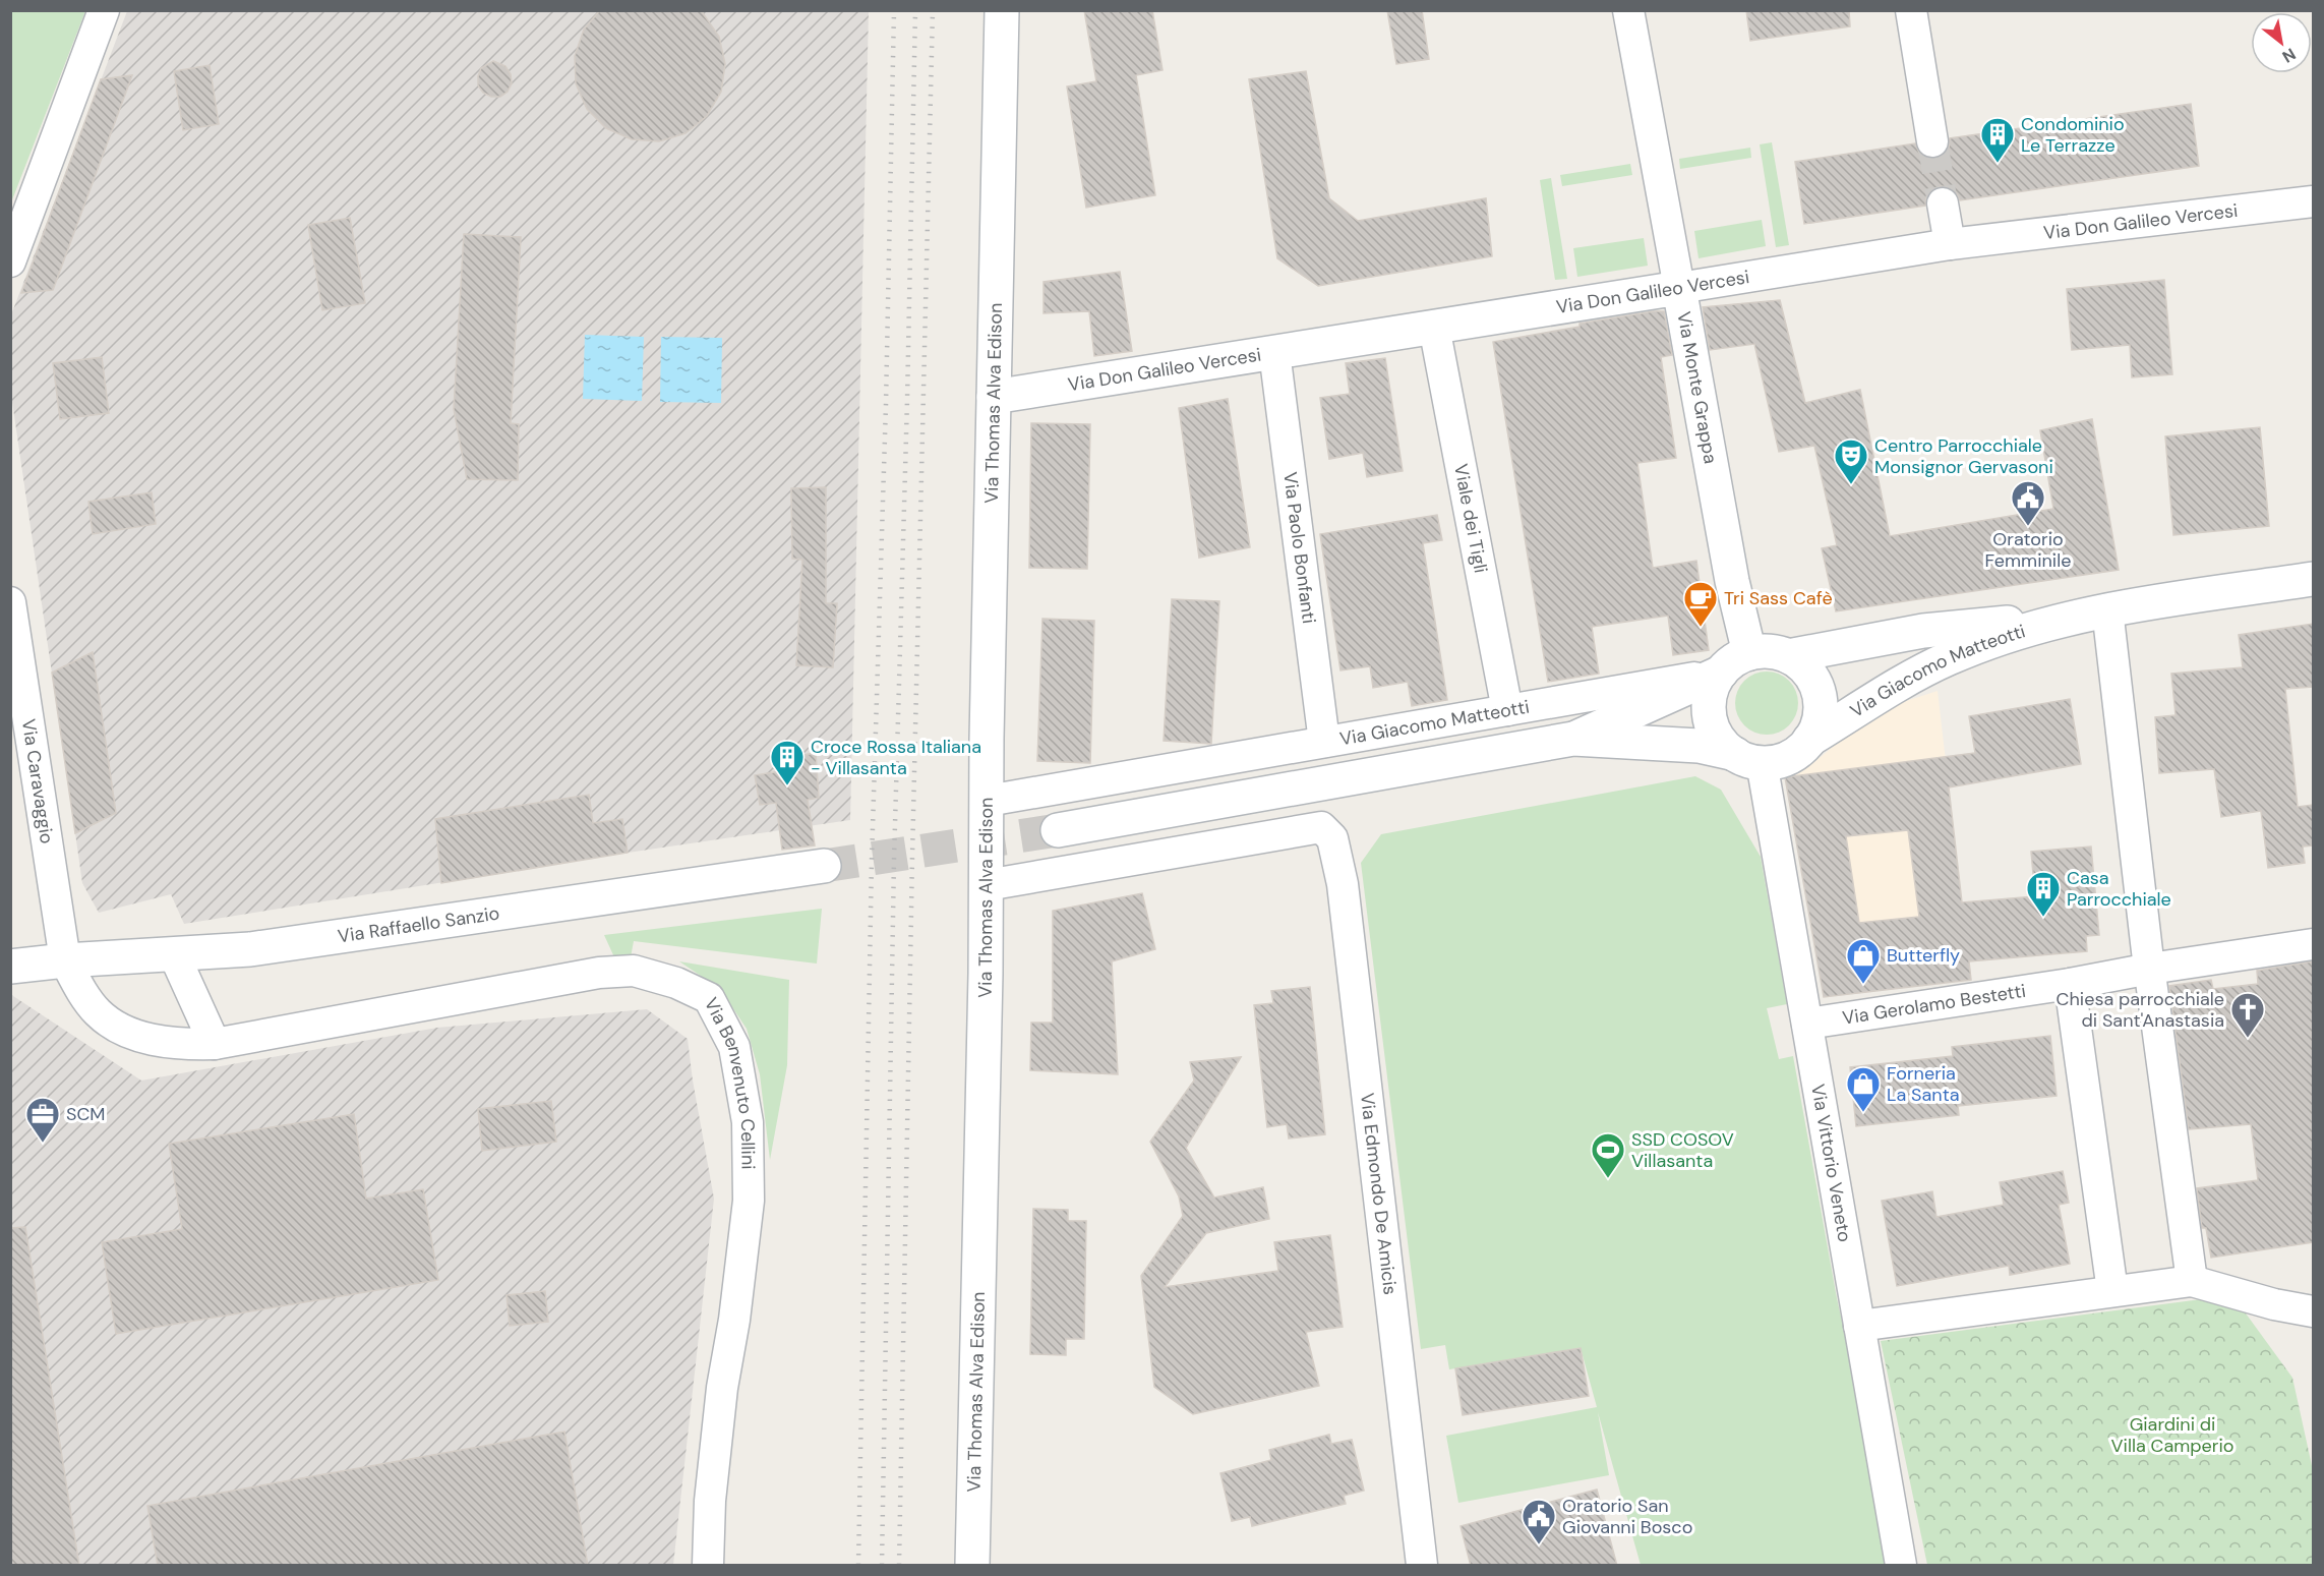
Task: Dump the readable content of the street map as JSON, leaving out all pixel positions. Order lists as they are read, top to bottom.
{
  "streets": {
    "street": [
      "Via Don Galileo Vercesi",
      "Via Monte Grappa",
      "Via Thomas Alva Edison",
      "Viale dei Tigli",
      "Via Paolo Bonfanti",
      "Via Giacomo Matteotti",
      "Via Caravaggio",
      "Via Raffaello Sanzio",
      "Via Gerolamo Bestetti",
      "Via Benvenuto Cellini",
      "Via Vittorio Veneto",
      "Via Edmondo De Amicis"
    ]
  },
  "crossings": [
    ["Via Don Galileo Vercesi", "Via Monte Grappa"],
    ["Via Don Galileo Vercesi", "Via Thomas Alva Edison"],
    ["Via Don Galileo Vercesi", "Viale dei Tigli"],
    ["Via Don Galileo Vercesi", "Via Paolo Bonfanti"],
    ["Via Monte Grappa", "Via Giacomo Matteotti"],
    ["Via Monte Grappa", "Via Vittorio Veneto"],
    ["Via Thomas Alva Edison", "Via Giacomo Matteotti"],
    ["Via Thomas Alva Edison", "Via Edmondo De Amicis"],
    ["Viale dei Tigli", "Via Giacomo Matteotti"],
    ["Via Paolo Bonfanti", "Via Giacomo Matteotti"],
    ["Via Giacomo Matteotti", "Via Vittorio Veneto"],
    ["Via Caravaggio", "Via Raffaello Sanzio"],
    ["Via Caravaggio", "Via Benvenuto Cellini"],
    ["Via Raffaello Sanzio", "Via Benvenuto Cellini"],
    ["Via Gerolamo Bestetti", "Via Vittorio Veneto"]
  ],
  "parks": ["Giardini di Villa Camperio"],
  "places": {
    "building": ["Condominio Le Terrazze", "Croce Rossa Italiana - Villasanta", "Casa Parrocchiale"],
    "theatre": ["Centro Parrocchiale Monsignor Gervasoni"],
    "public building": ["Oratorio Femminile", "Oratorio San Giovanni Bosco"],
    "cafe": ["Tri Sass Cafè"],
    "shop": ["Butterfly", "Forneria La Santa"],
    "church": ["Chiesa parrocchiale di Sant'Anastasia"],
    "office": ["SCM"],
    "sports": ["SSD COSOV Villasanta"]
  },
  "north": "bottom right"
}
